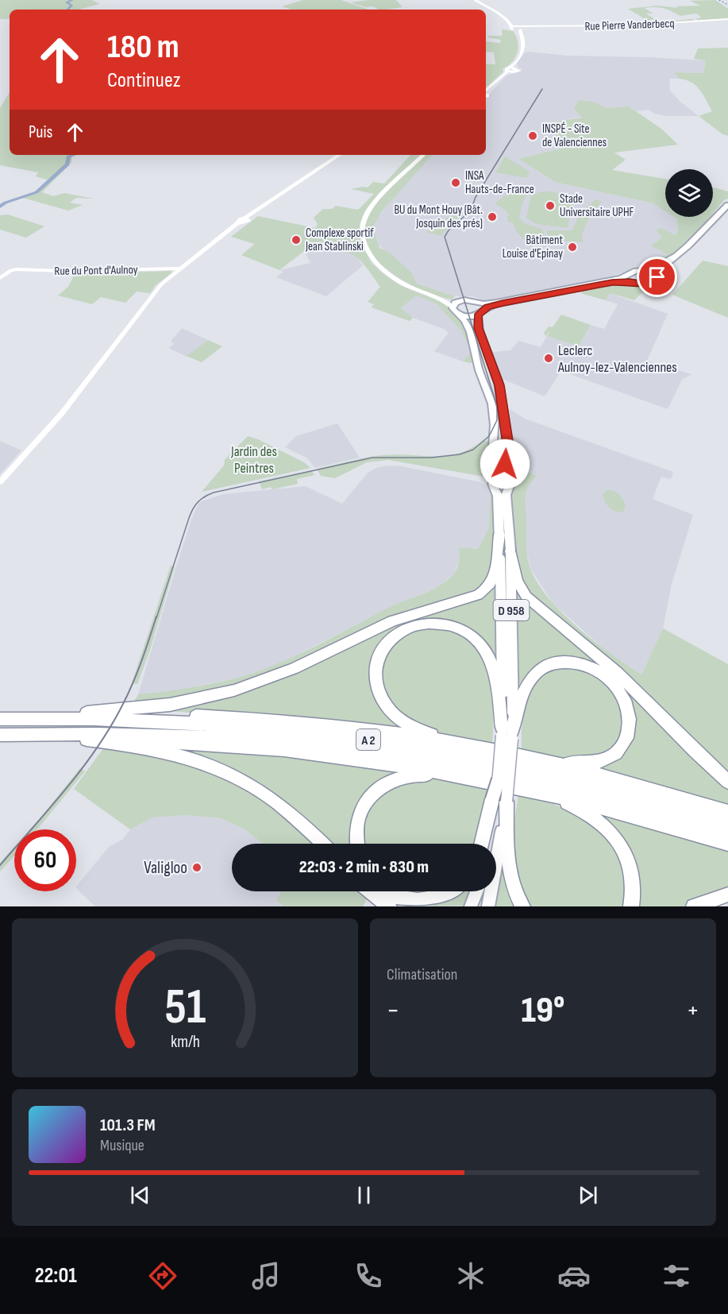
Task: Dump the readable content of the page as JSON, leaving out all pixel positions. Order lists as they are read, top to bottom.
{
  "streets": {
    "highway": ["A 2"],
    "main road": ["D 958"],
    "street": ["Rue Pierre Vanderbecq", "Rue du Pont d'Aulnoy"]
  },
  "parks": ["Jardin des Peintres"],
  "places": [
    "INSPÉ - Site de Valenciennes",
    "INSA Hauts-de-France",
    "Stade Universitaire UPHF",
    "BU du Mont Houy (Bât. Josquin des prés)",
    "Complexe sportif Jean Stablinski",
    "Bâtiment Louise d'Epinay",
    "Leclerc Aulnoy-lez-Valenciennes",
    "Valigloo"
  ],
  "page": {
    "turn": ["180 m", "Continuez"],
    "then": "Puis",
    "limit": "60",
    "trip": "22:03 · 2 min · 830 m",
    "tile": "Climatisation",
    "heat": ["−", "19°", "+"],
    "song": ["101.3 FM", "Musique"],
    "tabs": "22:01",
    "gauge": ["51", "km/h"]
  }
}
